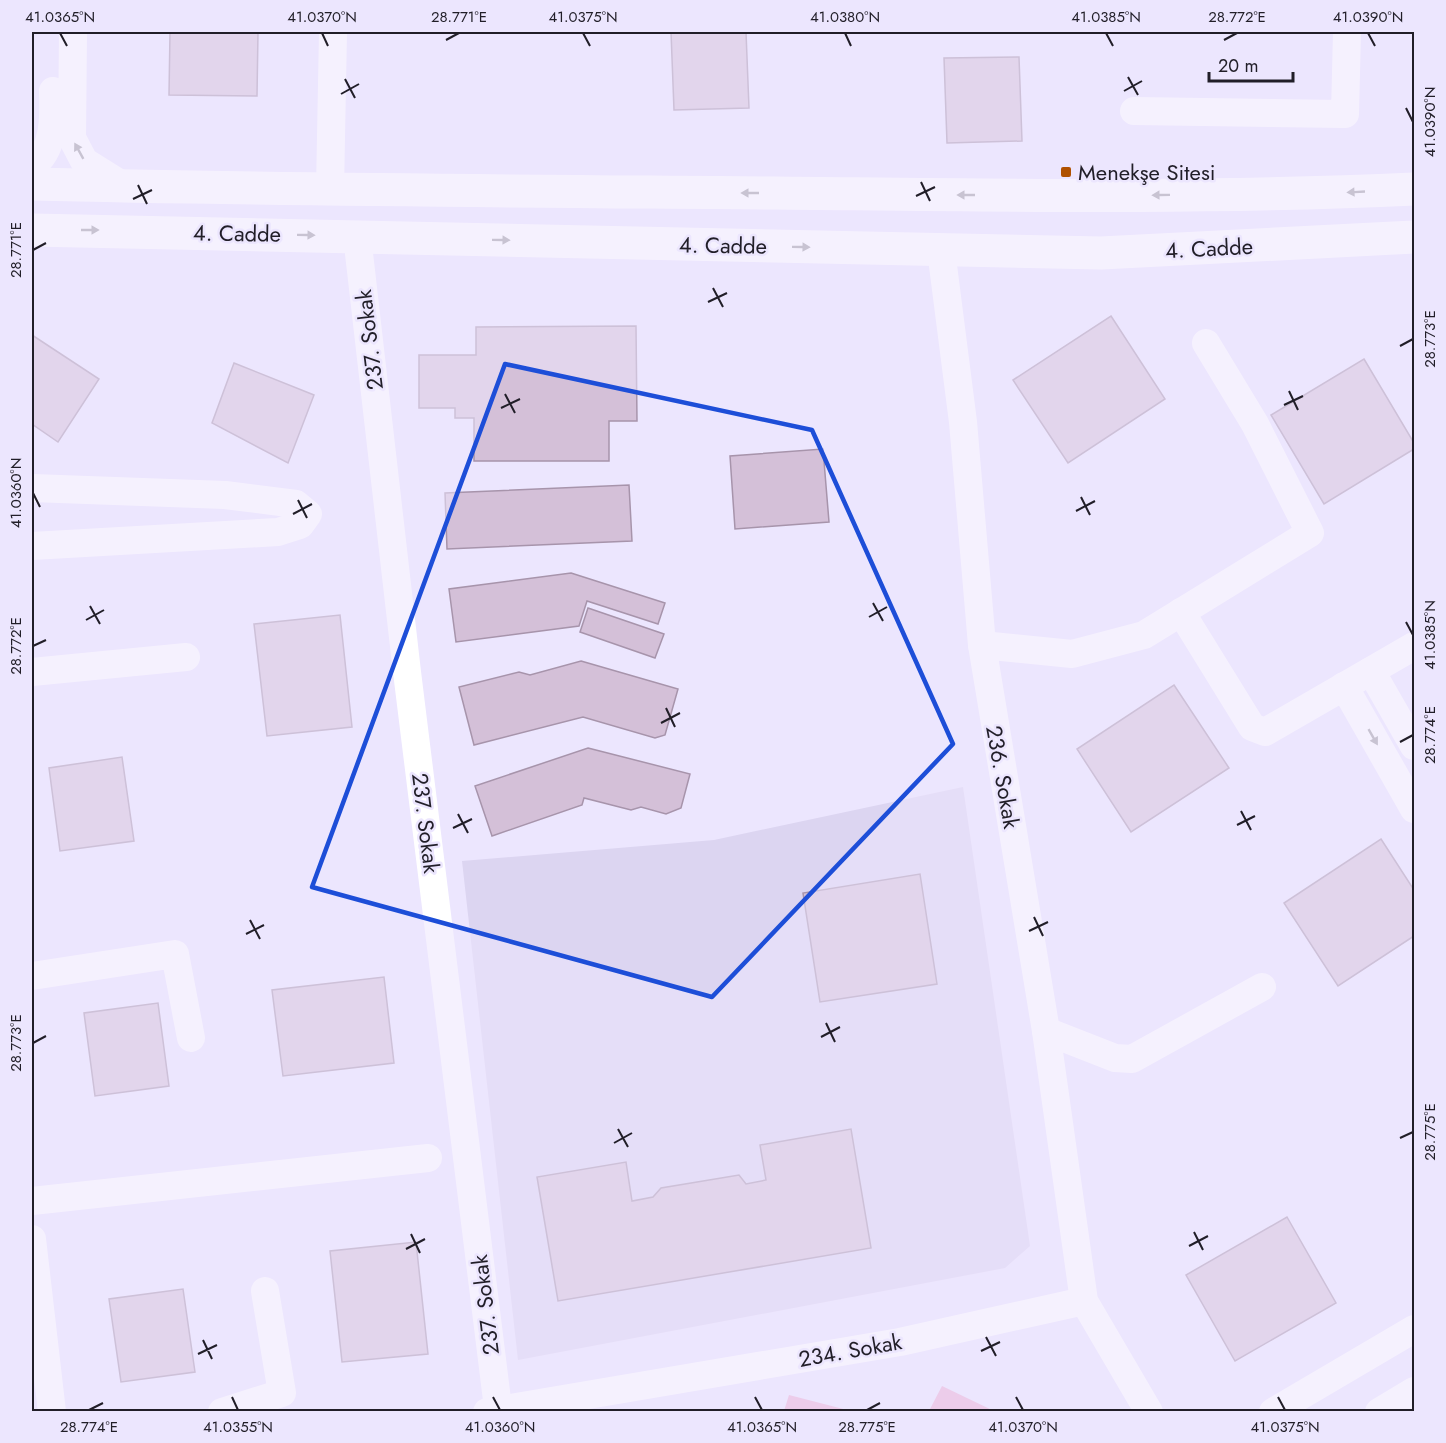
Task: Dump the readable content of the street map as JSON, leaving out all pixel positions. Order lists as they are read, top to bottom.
{
  "streets": {
    "main road": ["4. Cadde"],
    "street": ["237. Sokak", "236. Sokak", "234. Sokak"]
  },
  "crossings": [
    ["4. Cadde", "237. Sokak"],
    ["4. Cadde", "236. Sokak"],
    ["237. Sokak", "234. Sokak"],
    ["236. Sokak", "234. Sokak"]
  ],
  "places": {
    "transit": ["Menekşe Sitesi"]
  },
  "scale_bar": "20 m",
  "coordinates": [
    "41.0365°N",
    "41.0370°N",
    "28.771°E",
    "41.0375°N",
    "41.0380°N",
    "41.0385°N",
    "28.772°E",
    "41.0390°N",
    "28.773°E",
    "41.0360°N",
    "28.774°E",
    "28.775°E",
    "41.0355°N"
  ]
}
